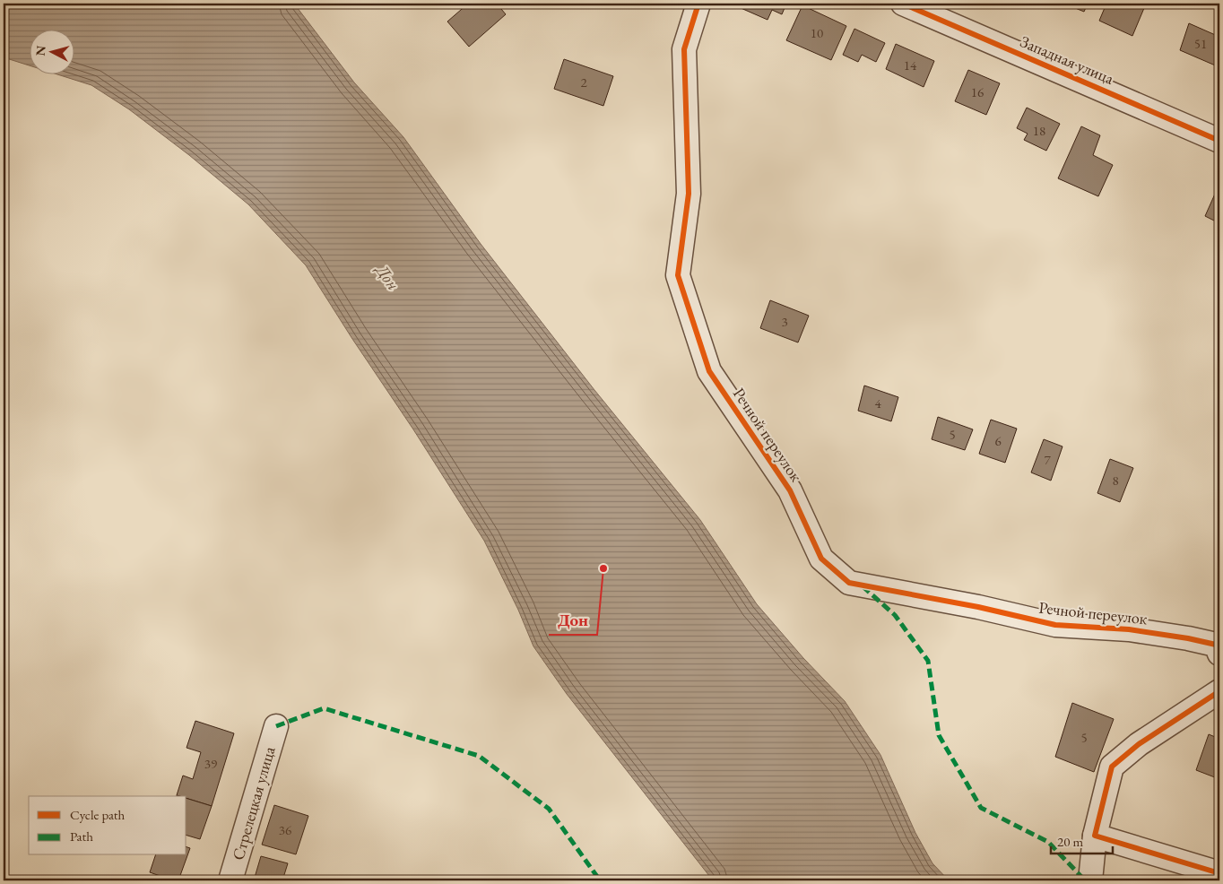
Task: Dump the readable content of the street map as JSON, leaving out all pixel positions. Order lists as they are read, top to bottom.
{
  "streets": {
    "street": ["Западная улица", "Речной переулок", "Стрелецкая улица"]
  },
  "water": ["Дон"],
  "places": ["Дон"],
  "house_numbers": [
    "10",
    "51",
    "14",
    "2",
    "16",
    "18",
    "3",
    "4",
    "5",
    "6",
    "7",
    "8",
    "5",
    "39",
    "36"
  ],
  "legend": ["Cycle path", "Path"],
  "scale_bar": "20 m",
  "north": "left"
}
